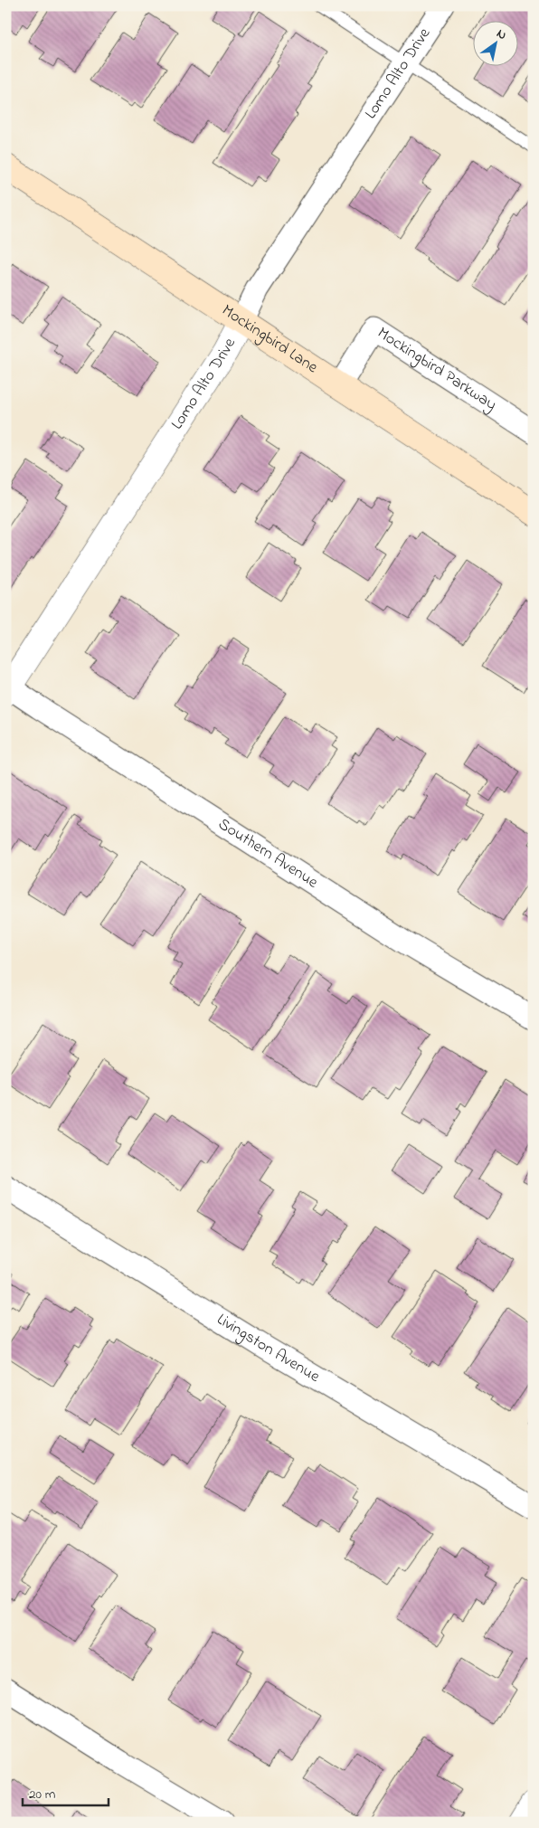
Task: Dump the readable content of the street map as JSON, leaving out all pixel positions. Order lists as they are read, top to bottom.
{
  "streets": {
    "main road": ["Mockingbird Lane"],
    "street": [
      "Lomo Alto Drive",
      "Mockingbird Parkway",
      "Southern Avenue",
      "Livingston Avenue"
    ]
  },
  "crossings": [
    ["Lomo Alto Drive", "Mockingbird Lane"],
    ["Lomo Alto Drive", "Southern Avenue"],
    ["Mockingbird Lane", "Mockingbird Parkway"]
  ],
  "scale_bar": "20 m",
  "north": "top right"
}
